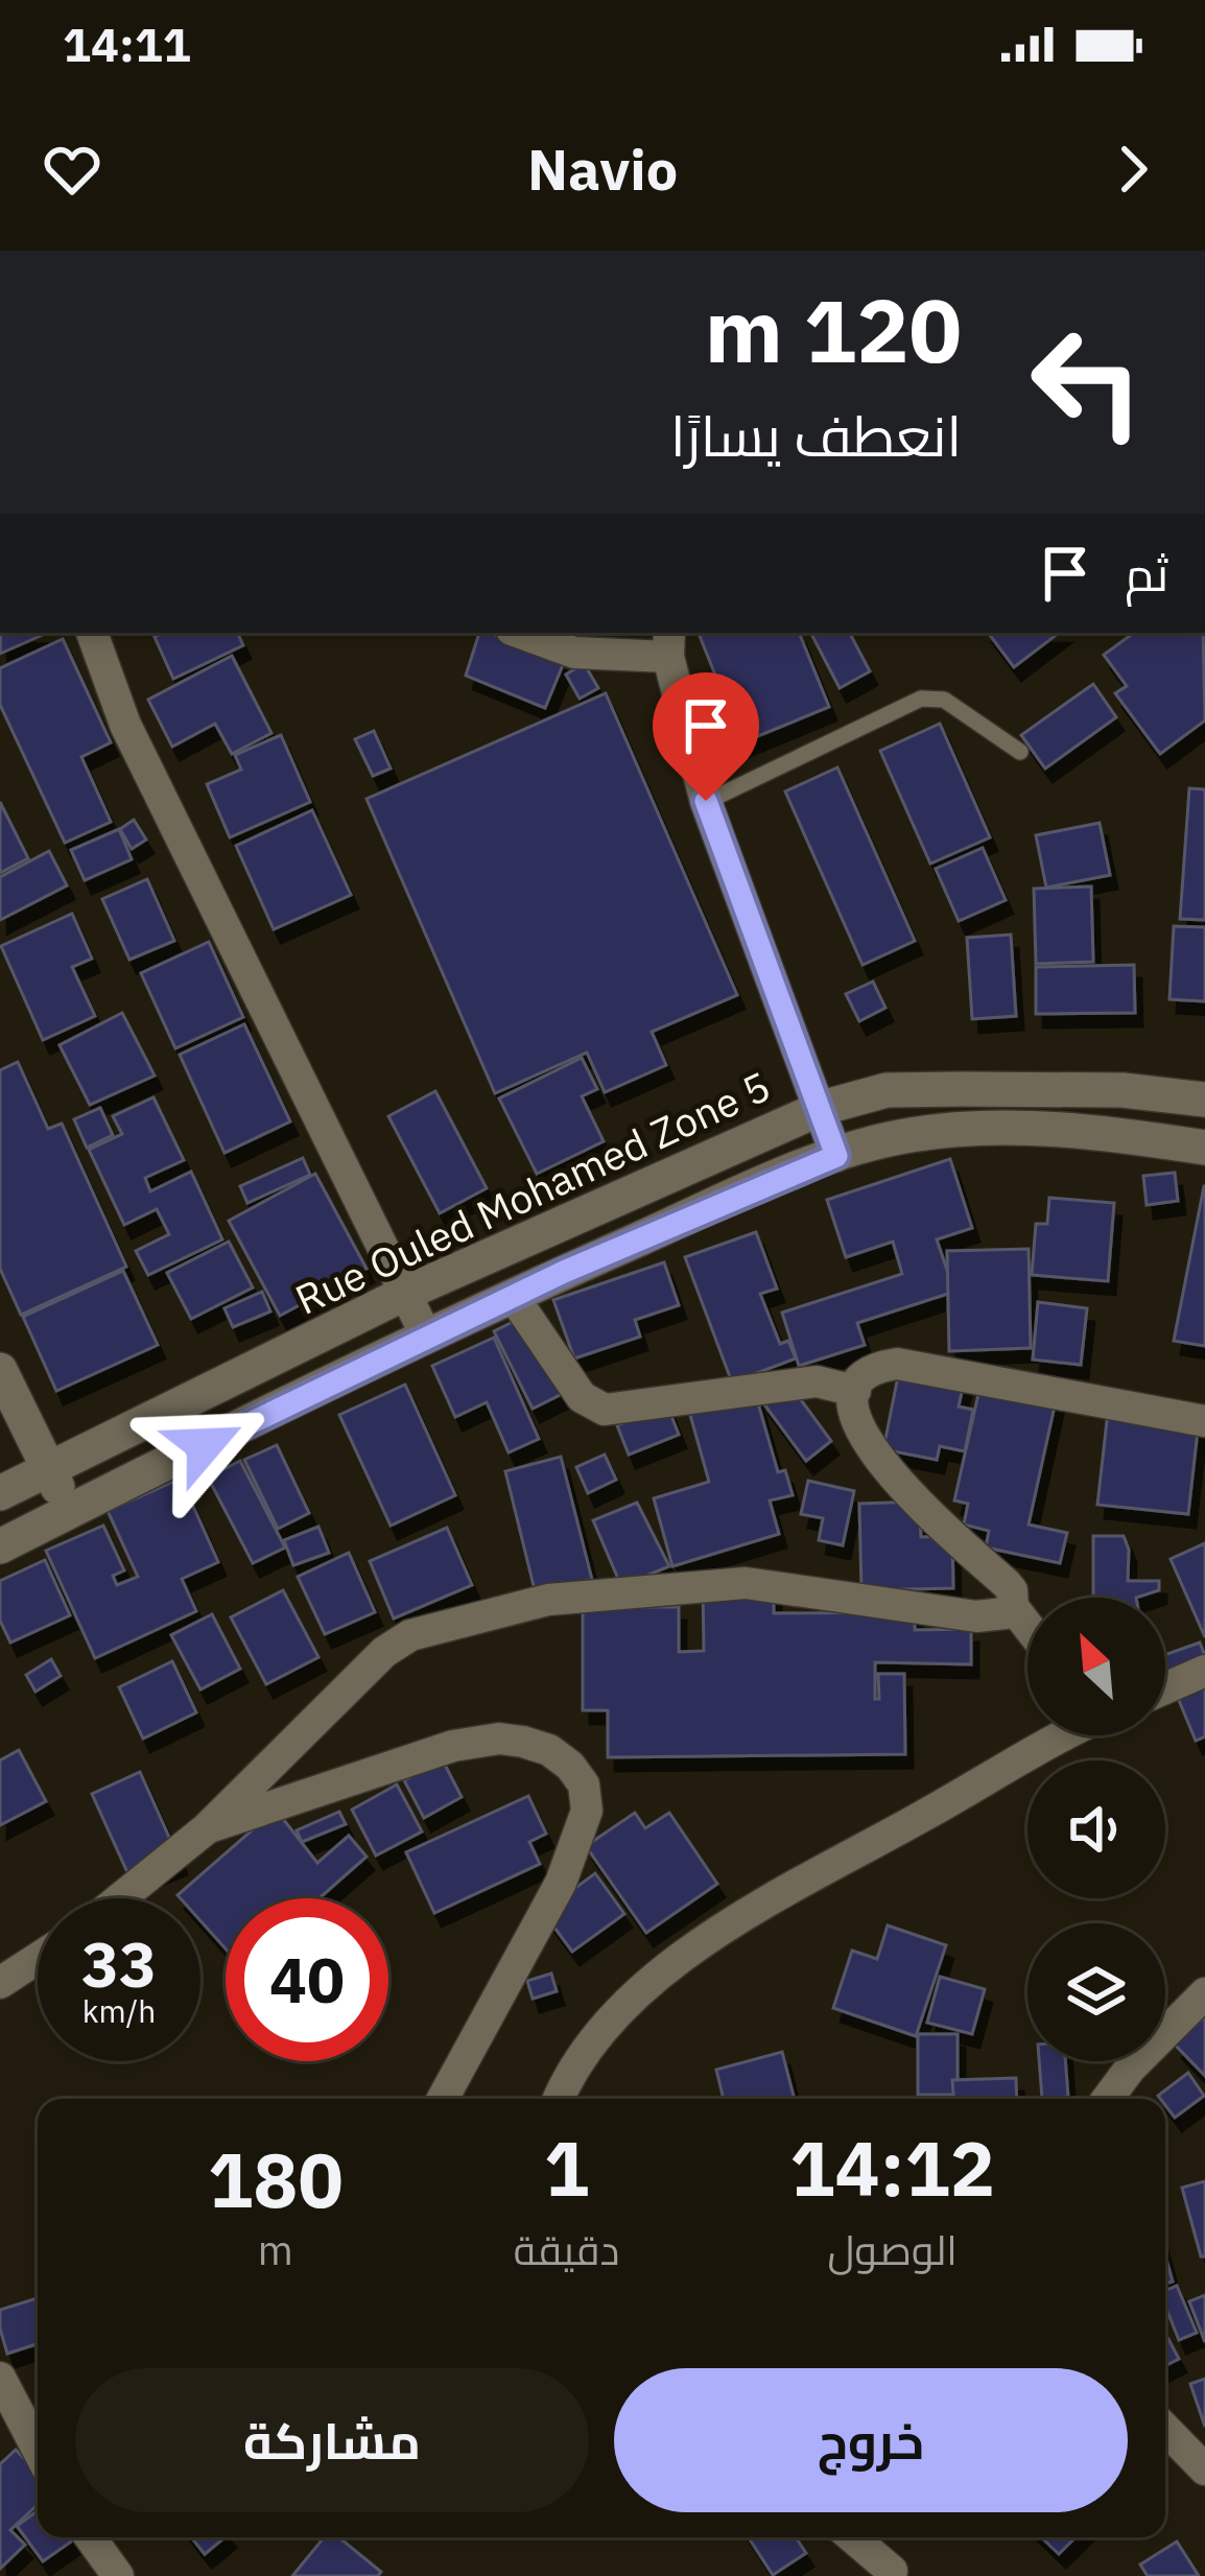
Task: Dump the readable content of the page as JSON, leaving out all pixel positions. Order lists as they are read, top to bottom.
{
  "streets": {
    "street": ["Rue Ouled Mohamed Zone 5"]
  },
  "north": "top left",
  "page": {
    "status": "14:11",
    "header": "Navio",
    "turn": ["120 m", "انعطف يسارًا"],
    "then": "ثم",
    "speed": "33 km/h",
    "limit": "40",
    "eta": [
      "14:12",
      "الوصول",
      "1",
      "دقيقة",
      "180",
      "m"
    ],
    "buttons": ["خروج", "مشاركة"]
  }
}
